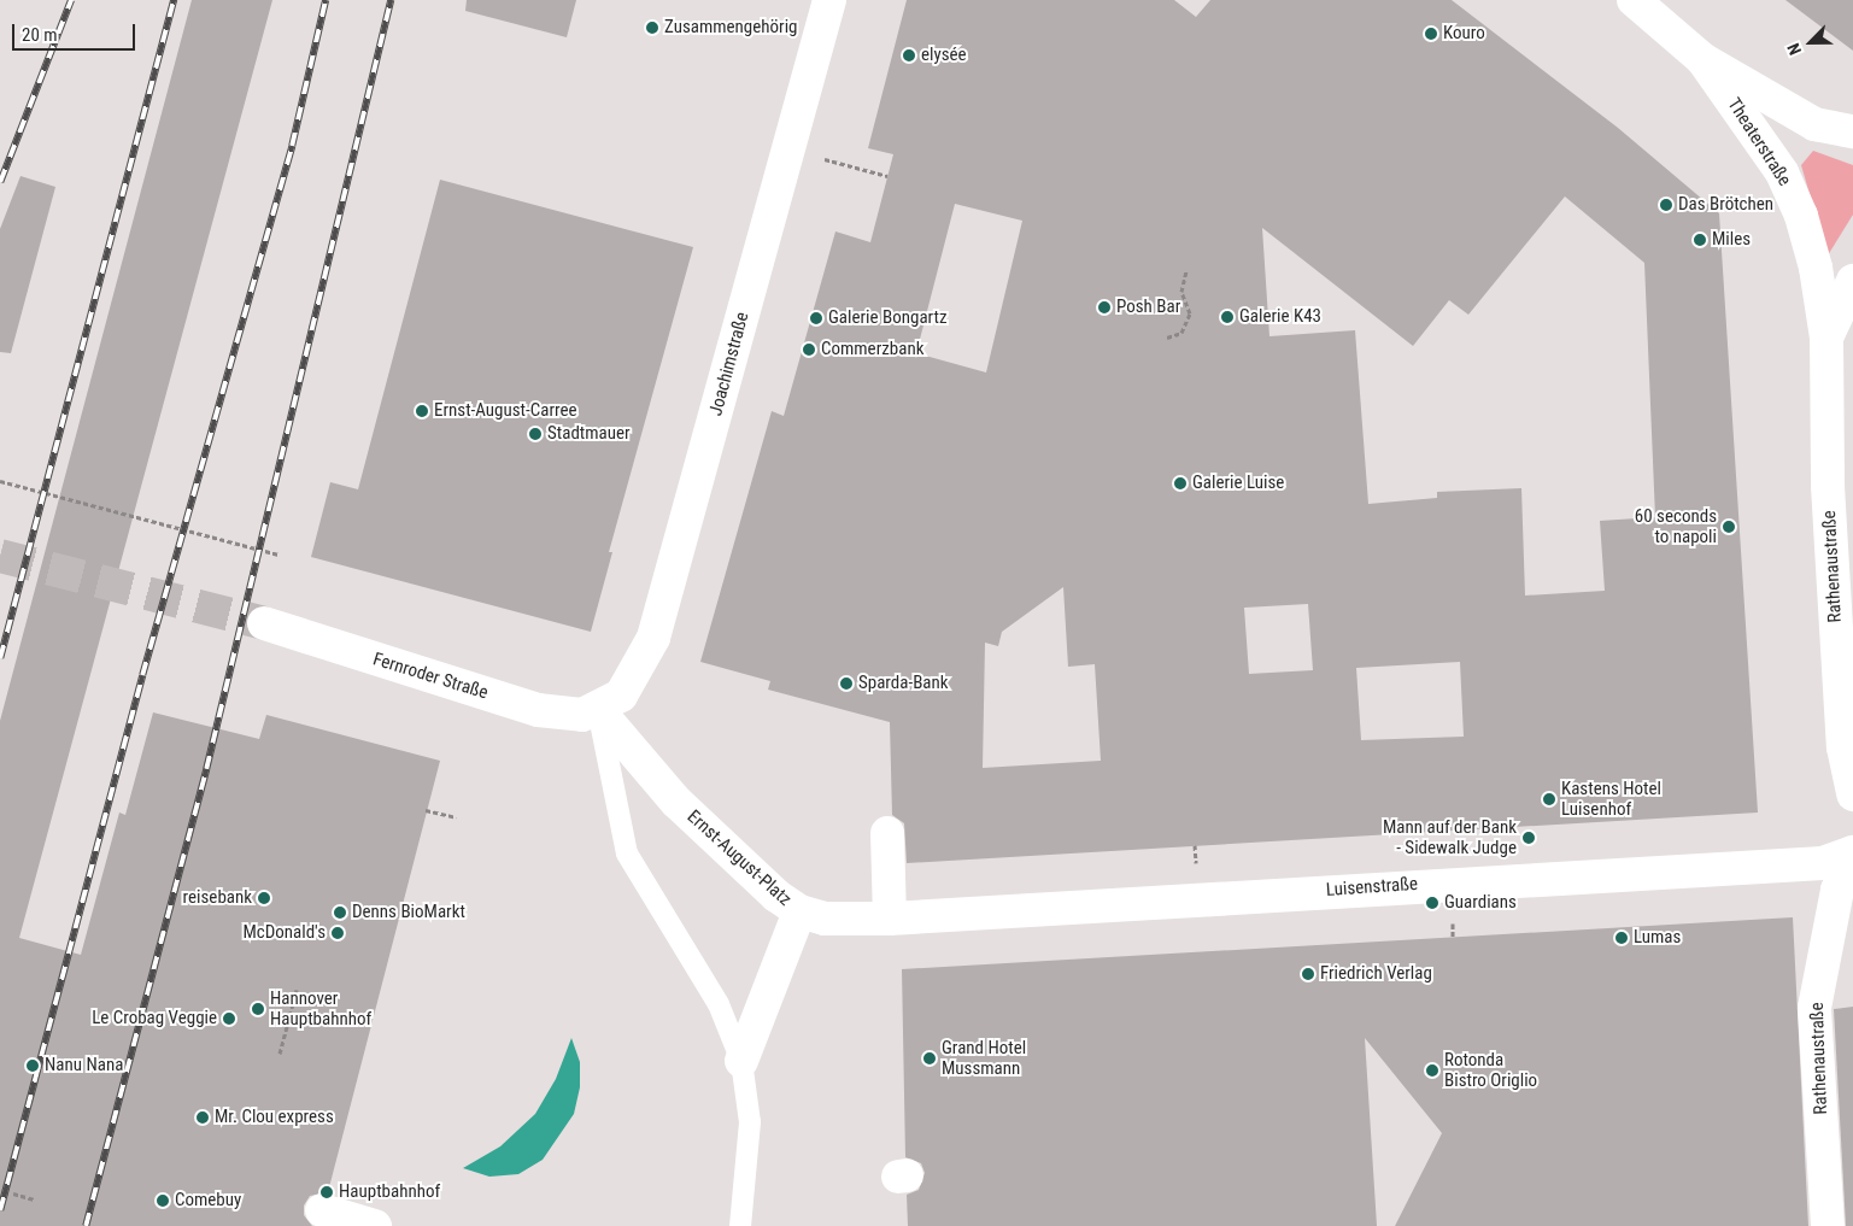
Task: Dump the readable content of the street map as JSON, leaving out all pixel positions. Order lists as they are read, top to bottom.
{
  "streets": {
    "street": [
      "Theaterstraße",
      "Joachimstraße",
      "Rathenaustraße",
      "Fernroder Straße",
      "Ernst-August-Platz",
      "Luisenstraße"
    ]
  },
  "crossings": [
    ["Theaterstraße", "Rathenaustraße"],
    ["Joachimstraße", "Fernroder Straße"],
    ["Joachimstraße", "Ernst-August-Platz"],
    ["Fernroder Straße", "Ernst-August-Platz"],
    ["Ernst-August-Platz", "Luisenstraße"]
  ],
  "places": [
    "Zusammengehörig",
    "Kouro",
    "elysée",
    "Das Brötchen",
    "Miles",
    "Posh Bar",
    "Galerie K43",
    "Galerie Bongartz",
    "Commerzbank",
    "Ernst-August-Carree",
    "Stadtmauer",
    "Galerie Luise",
    "60 seconds to napoli",
    "Sparda-Bank",
    "Kastens Hotel Luisenhof",
    "Mann auf der Bank - Sidewalk Judge",
    "reisebank",
    "Guardians",
    "Denns BioMarkt",
    "McDonald's",
    "Lumas",
    "Friedrich Verlag",
    "Hannover Hauptbahnhof",
    "Le Crobag Veggie",
    "Grand Hotel Mussmann",
    "Nanu Nana",
    "Rotonda Bistro Origlio",
    "Mr. Clou express",
    "Hauptbahnhof",
    "Comebuy"
  ],
  "scale_bar": "20 m",
  "north": "bottom left"
}
